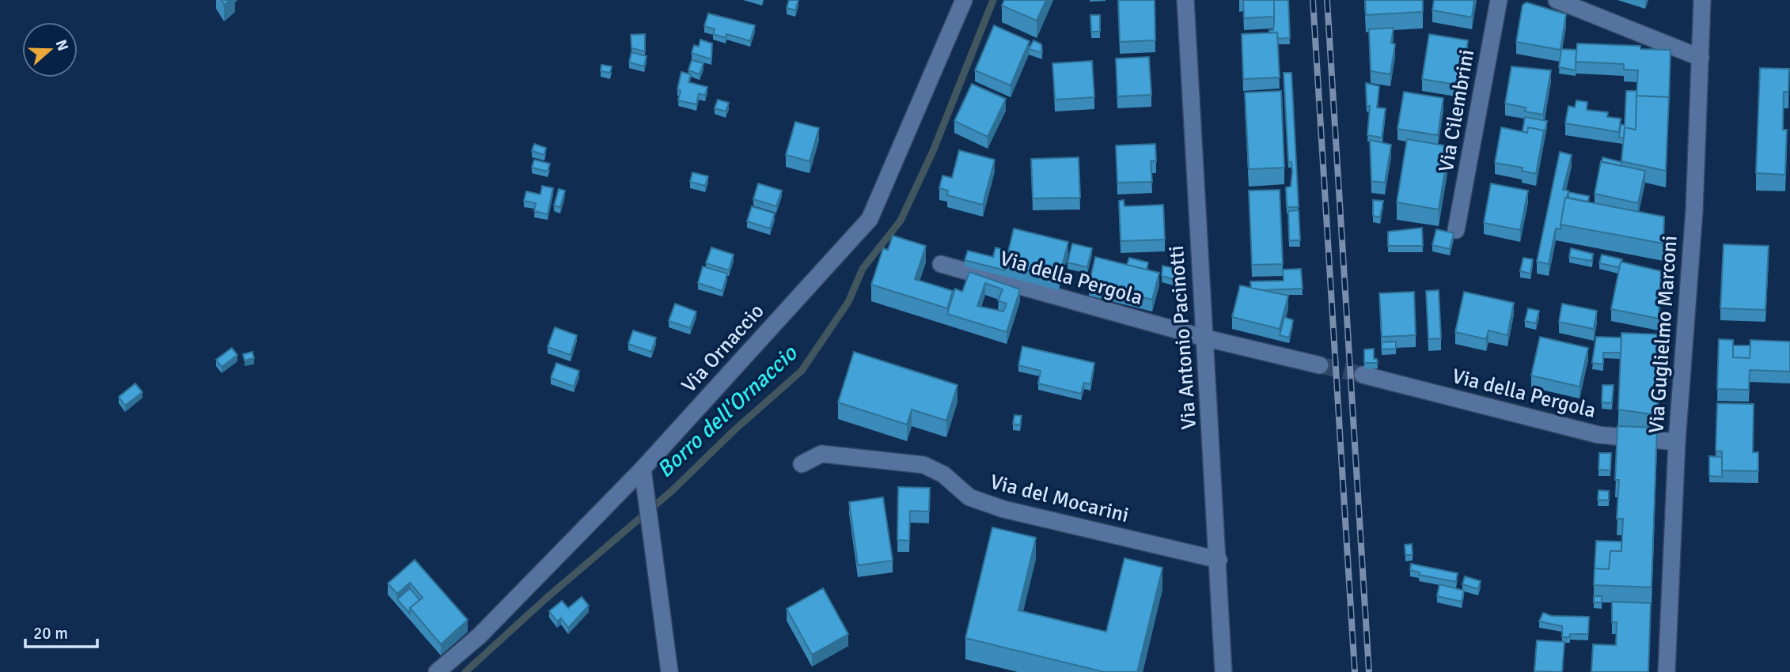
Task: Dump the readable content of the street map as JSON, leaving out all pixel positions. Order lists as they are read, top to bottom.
{
  "streets": {
    "street": [
      "Via Cilembrini",
      "Via della Pergola",
      "Via Guglielmo Marconi",
      "Via Antonio Pacinotti",
      "Via Ornaccio",
      "Via del Mocarini"
    ]
  },
  "crossings": [
    ["Via della Pergola", "Via Guglielmo Marconi"],
    ["Via della Pergola", "Via Antonio Pacinotti"],
    ["Via Antonio Pacinotti", "Via del Mocarini"]
  ],
  "water": ["Borro dell'Ornaccio"],
  "scale_bar": "20 m",
  "north": "right"
}
